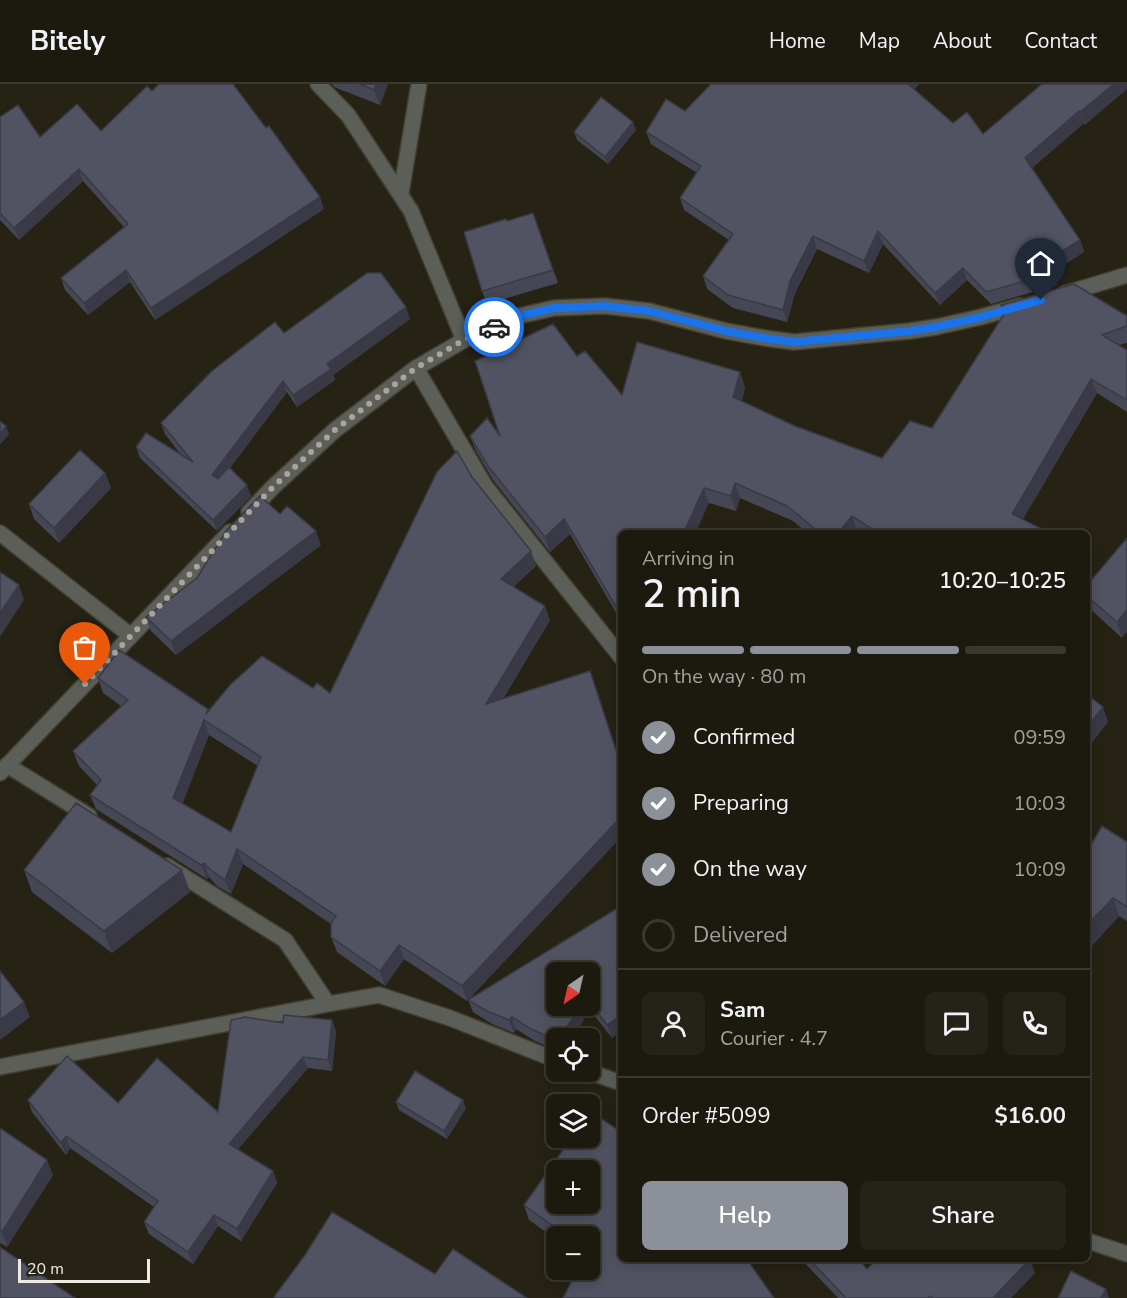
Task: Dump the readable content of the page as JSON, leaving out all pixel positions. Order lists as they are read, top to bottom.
{
  "scale_bar": "20 m",
  "north": "bottom left",
  "page": {
    "header": "Bitely",
    "nav": [
      "Home",
      "Map",
      "About",
      "Contact"
    ],
    "heading": ["2 min", "Arriving in", "10:20–10:25"],
    "panel": [
      "Sam",
      "Courier · 4.7",
      "Order #5099",
      "$16.00"
    ],
    "bar": "On the way · 80 m",
    "list": [
      ["Confirmed", "09:59"],
      ["Preparing", "10:03"],
      ["On the way", "10:09"],
      "Delivered"
    ],
    "map_buttons": ["+", "−"],
    "buttons": ["Help", "Share"],
    "scale": "20 m"
  }
}
